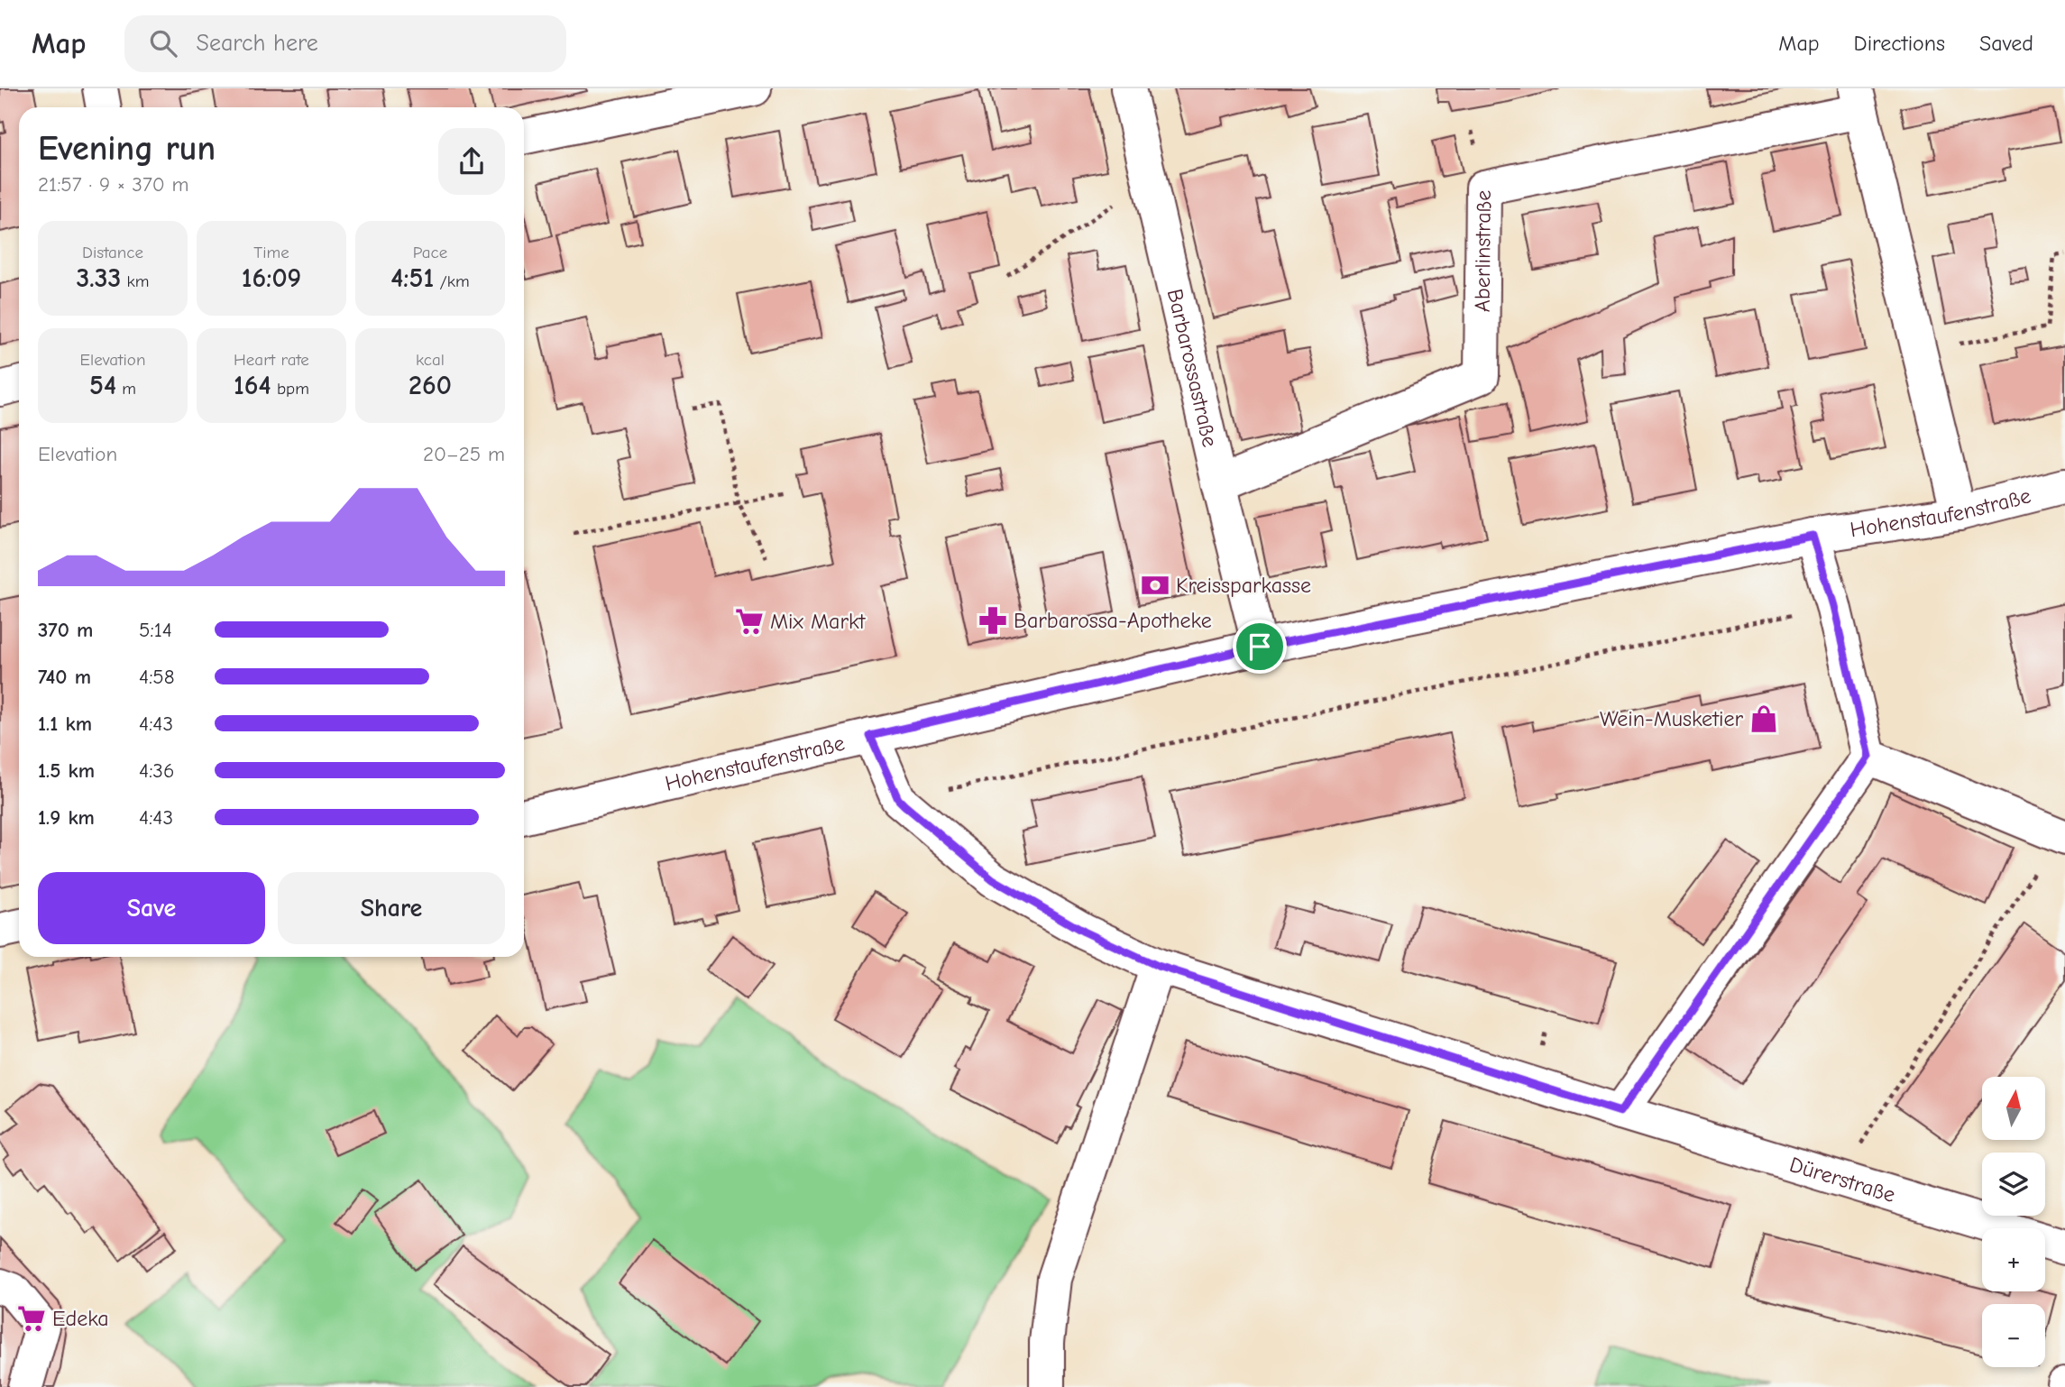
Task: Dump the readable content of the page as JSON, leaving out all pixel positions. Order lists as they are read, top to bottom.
{
  "streets": {
    "street": [
      "Aberlinstraße",
      "Barbarossastraße",
      "Hohenstaufenstraße",
      "Dürerstraße"
    ]
  },
  "crossings": [
    ["Aberlinstraße", "Barbarossastraße"],
    ["Aberlinstraße", "Hohenstaufenstraße"],
    ["Barbarossastraße", "Hohenstaufenstraße"],
    ["Hohenstaufenstraße", "Dürerstraße"]
  ],
  "places": {
    "bank": ["Kreissparkasse"],
    "pharmacy": ["Barbarossa-Apotheke"],
    "supermarket": ["Mix Markt", "Edeka"],
    "shop": ["Wein-Musketier"]
  },
  "north": "top",
  "page": {
    "header": "Map",
    "search": "Search here",
    "nav": ["Map", "Directions", "Saved"],
    "heading": ["Evening run", "21:57 · 9 × 370 m"],
    "stats": [
      ["Distance", "3.33 km"],
      ["Time", "16:09"],
      ["Pace", "4:51 /km"],
      ["Elevation", "54 m"],
      ["Heart rate", "164 bpm"],
      ["kcal", "260"]
    ],
    "chart": ["Elevation", "20–25 m"],
    "list": [
      {
        "name": "370 m",
        "note": "5:14"
      },
      {
        "name": "740 m",
        "note": "4:58"
      },
      {
        "name": "1.1 km",
        "note": "4:43"
      },
      {
        "name": "1.5 km",
        "note": "4:36"
      },
      {
        "name": "1.9 km",
        "note": "4:43"
      }
    ],
    "buttons": ["Save", "Share"],
    "map_buttons": ["+", "−"]
  }
}
